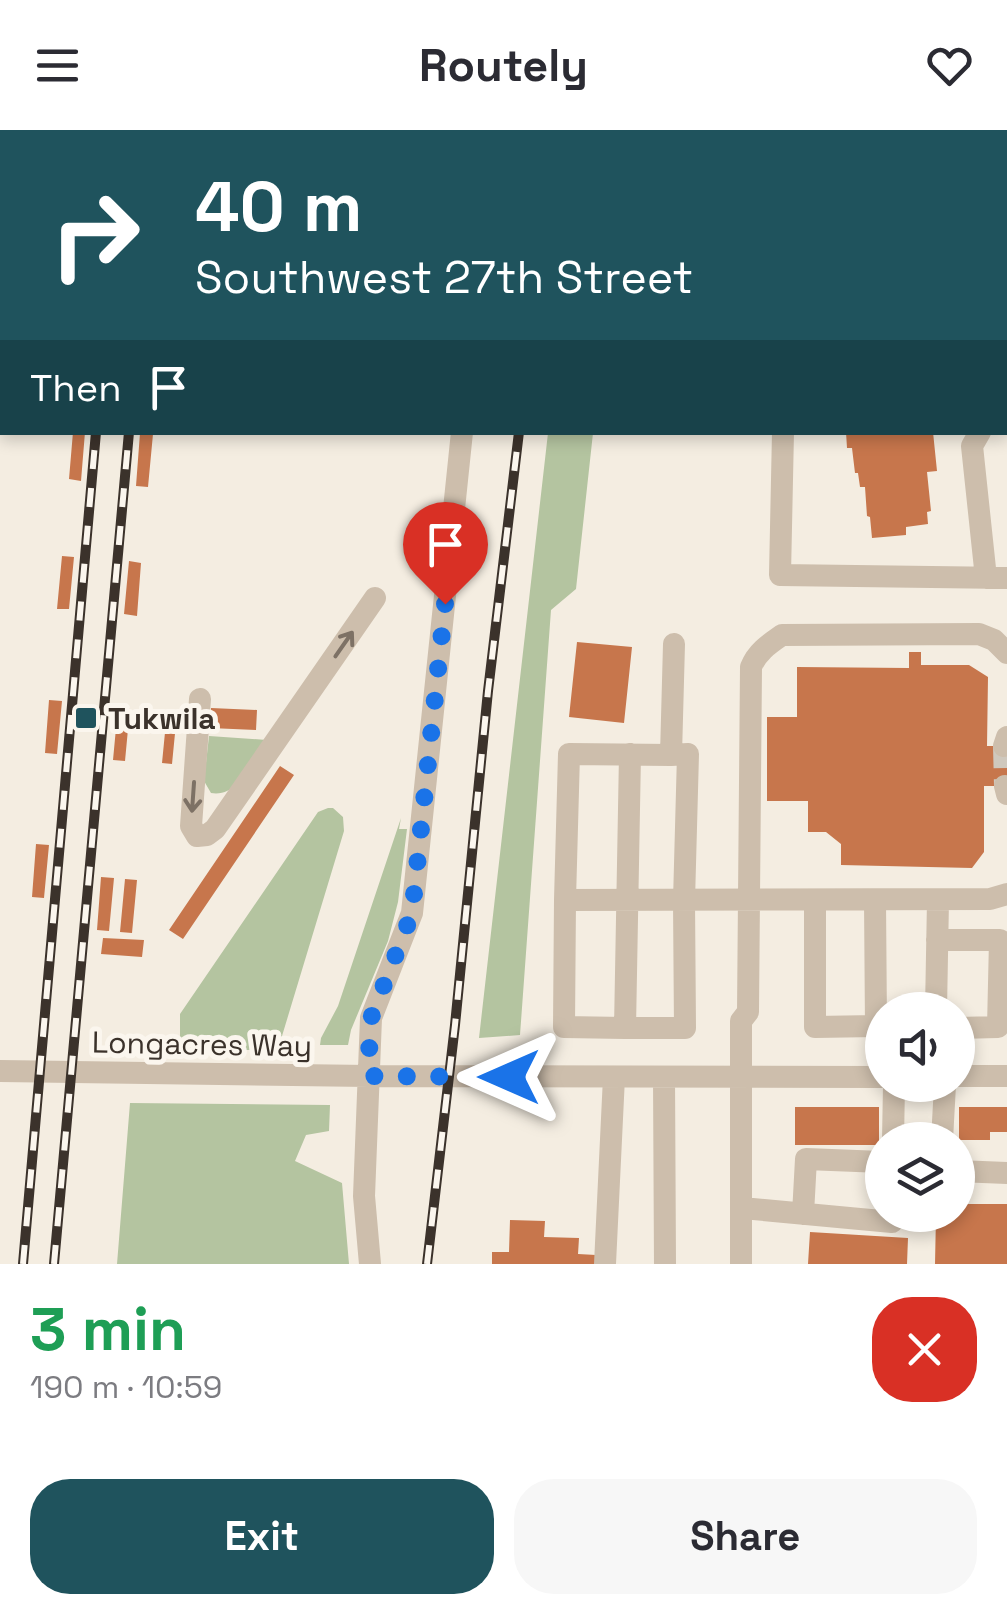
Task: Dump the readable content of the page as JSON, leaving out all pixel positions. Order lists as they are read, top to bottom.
{
  "streets": {
    "street": ["Longacres Way"]
  },
  "places": {
    "transit": ["Tukwila"]
  },
  "page": {
    "header": "Routely",
    "turn": ["40 m", "Southwest 27th Street"],
    "then": "Then",
    "heading": ["3 min", "190 m · 10:59"],
    "buttons": ["Exit", "Share"]
  }
}
